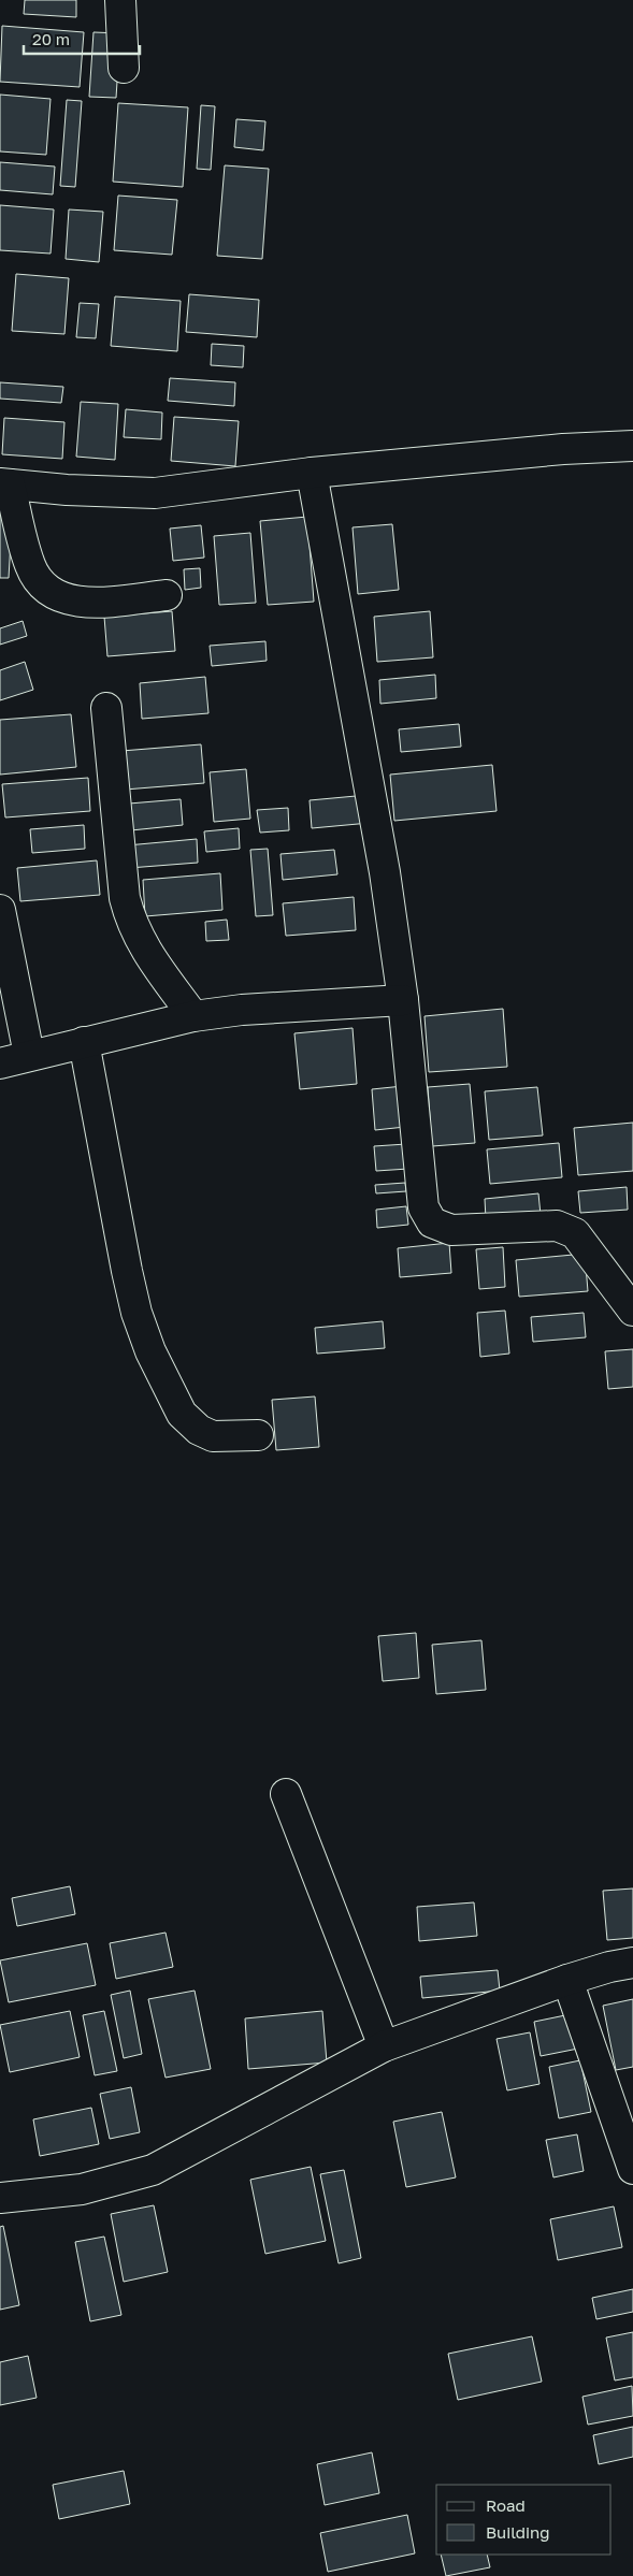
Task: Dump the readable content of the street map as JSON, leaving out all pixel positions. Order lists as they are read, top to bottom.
{
  "legend": ["Road", "Building"],
  "scale_bar": "20 m"
}
